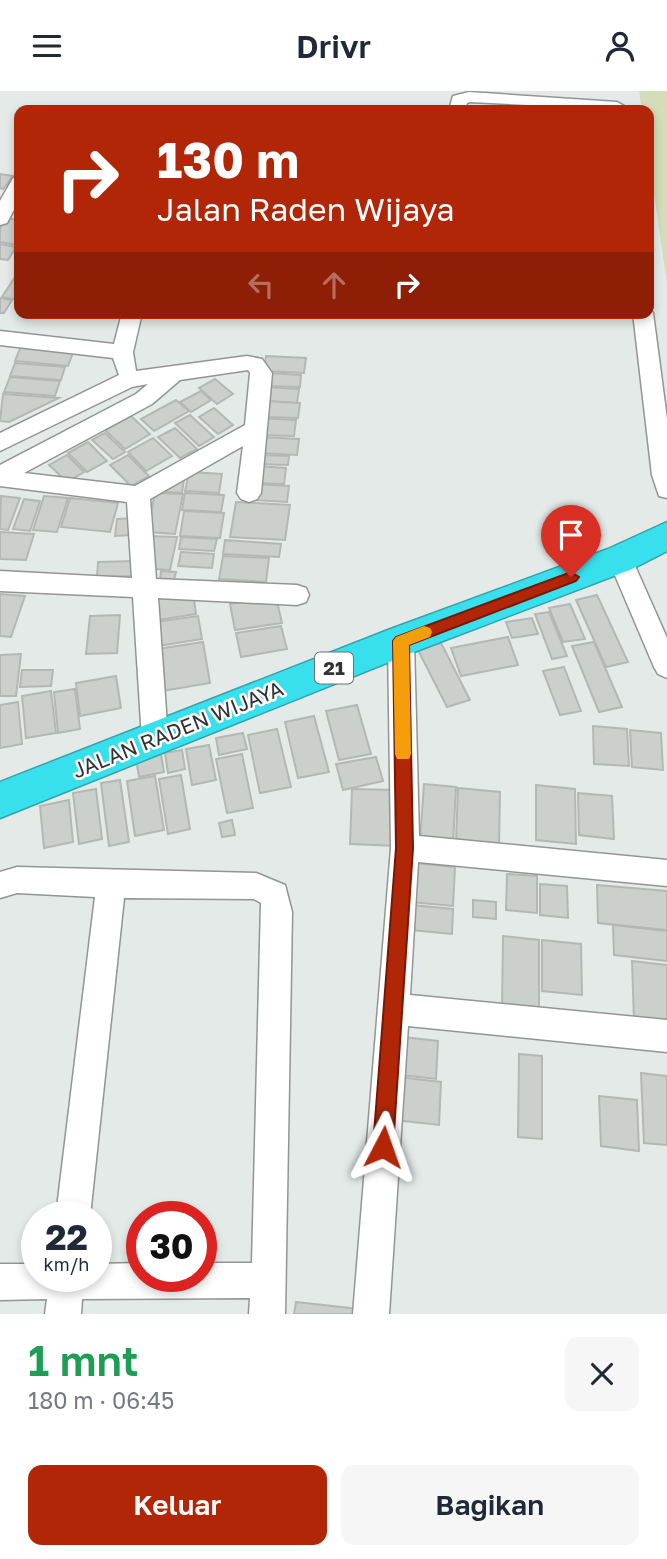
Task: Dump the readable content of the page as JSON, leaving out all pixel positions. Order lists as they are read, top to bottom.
{
  "streets": {
    "highway": ["21", "JALAN RADEN WIJAYA"]
  },
  "page": {
    "header": "Drivr",
    "turn": ["130 m", "Jalan Raden Wijaya"],
    "speed": "22 km/h",
    "limit": "30",
    "heading": ["1 mnt", "180 m · 06:45"],
    "buttons": ["Keluar", "Bagikan"]
  }
}
